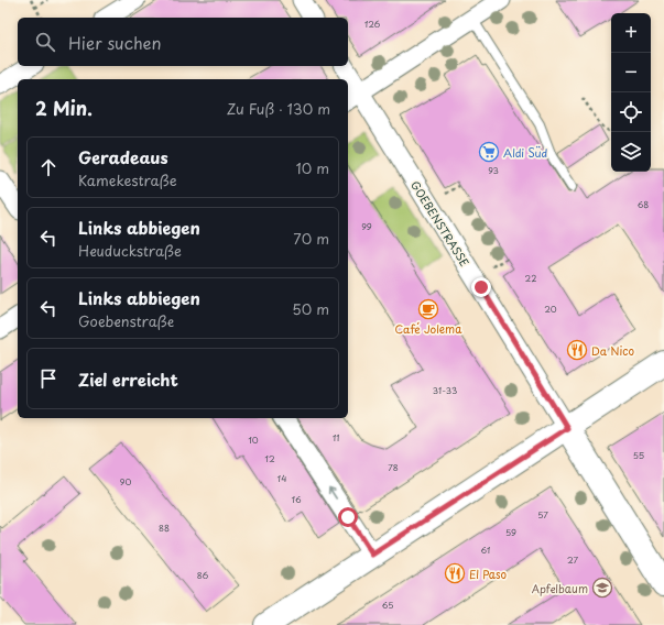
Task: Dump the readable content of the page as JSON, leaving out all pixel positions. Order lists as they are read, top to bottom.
{
  "streets": {
    "street": ["GOEBENSTRASSE"]
  },
  "places": {
    "supermarket": ["Aldi Süd"],
    "cafe": ["Café Jolema"],
    "restaurant": ["Da Nico", "El Paso"],
    "school or university": ["Apfelbaum"]
  },
  "house_numbers": [
    "126",
    "93",
    "68",
    "99",
    "22",
    "20",
    "31-33",
    "11",
    "10",
    "55",
    "12",
    "78",
    "14",
    "90",
    "16",
    "57",
    "88",
    "59",
    "61",
    "27",
    "86",
    "65"
  ],
  "page": {
    "map_buttons": ["+", "−"],
    "search": "Hier suchen",
    "heading": ["2 Min.", "Zu Fuß · 130 m"],
    "list": [
      ["Geradeaus", "Kamekestraße", "10 m"],
      ["Links abbiegen", "Heuduckstraße", "70 m"],
      ["Links abbiegen", "Goebenstraße", "50 m"],
      "Ziel erreicht"
    ]
  }
}
